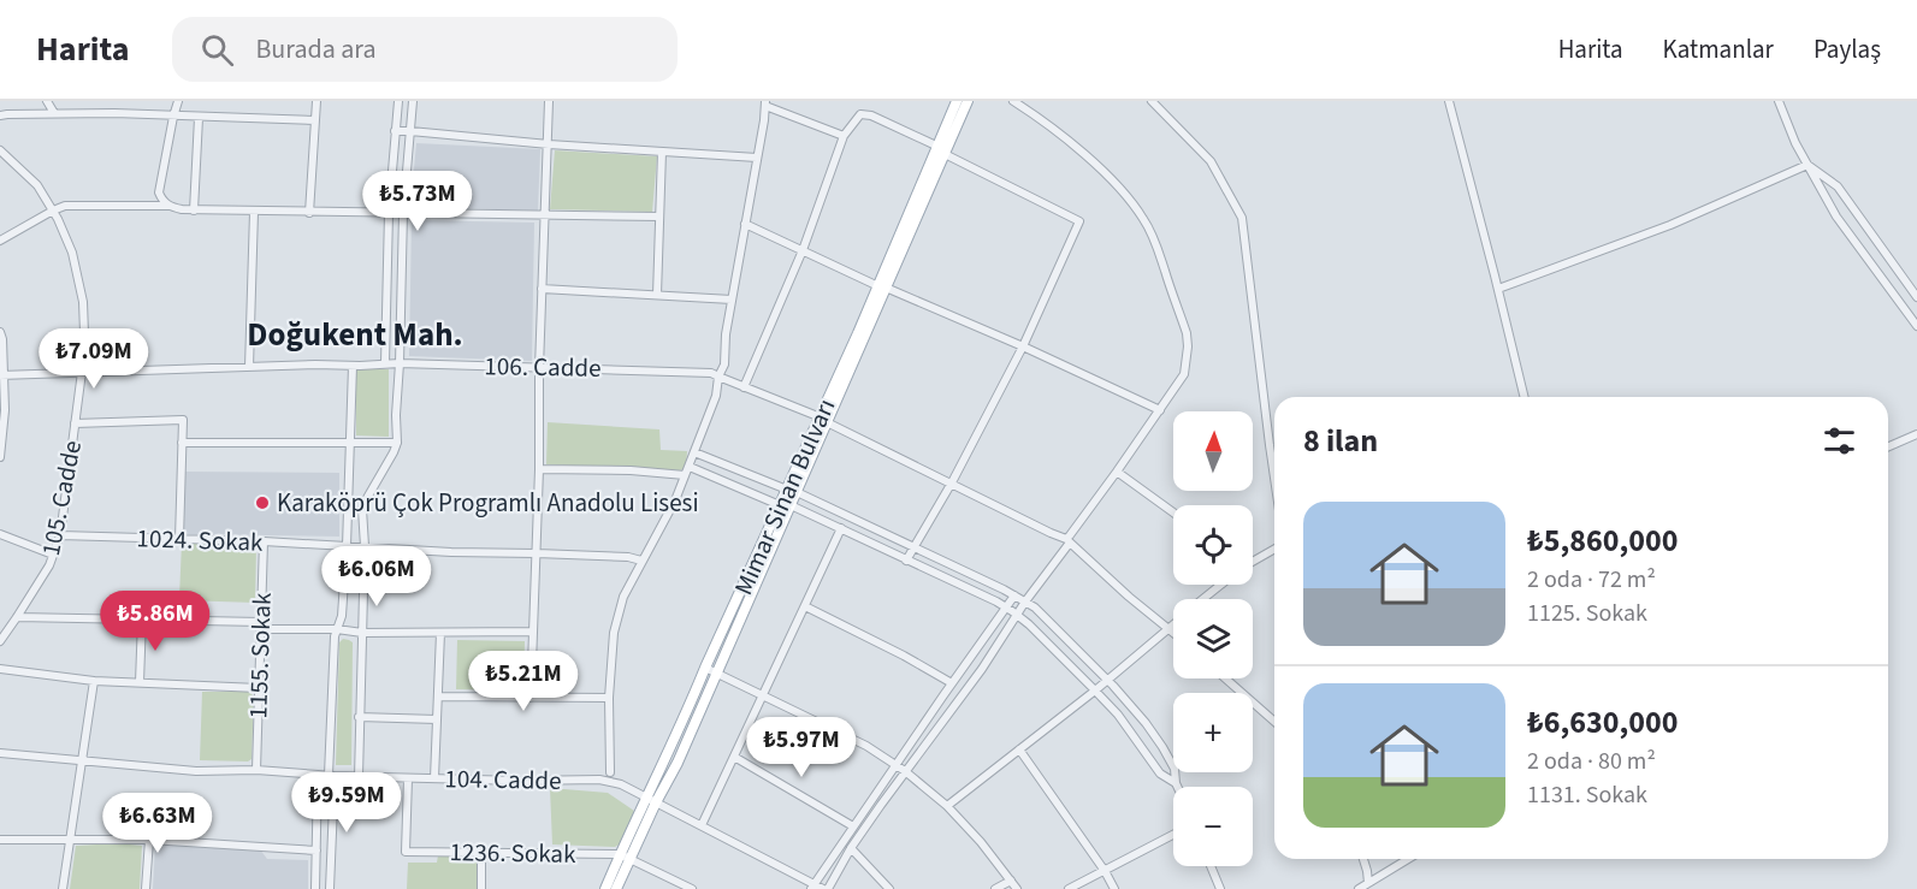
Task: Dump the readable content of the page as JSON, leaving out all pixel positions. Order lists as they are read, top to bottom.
{
  "streets": {
    "main road": ["Mimar Sinan Bulvarı"],
    "street": [
      "106. Cadde",
      "105. Cadde",
      "1024. Sokak",
      "1155. Sokak",
      "104. Cadde",
      "1236. Sokak"
    ]
  },
  "crossings": [
    ["106. Cadde", "Mimar Sinan Bulvarı"],
    ["106. Cadde", "105. Cadde"],
    ["Mimar Sinan Bulvarı", "104. Cadde"],
    ["Mimar Sinan Bulvarı", "1236. Sokak"],
    ["105. Cadde", "1024. Sokak"],
    ["1024. Sokak", "1155. Sokak"],
    ["1155. Sokak", "104. Cadde"],
    ["104. Cadde", "1236. Sokak"]
  ],
  "districts": ["Doğukent Mah."],
  "places": ["Karaköprü Çok Programlı Anadolu Lisesi"],
  "north": "top",
  "page": {
    "header": "Harita",
    "search": "Burada ara",
    "nav": ["Harita", "Katmanlar", "Paylaş"],
    "price": [
      "₺5.73M",
      "₺7.09M",
      "₺6.06M",
      "₺5.86M",
      "₺5.21M",
      "₺5.97M",
      "₺9.59M",
      "₺6.63M"
    ],
    "heading": "8 ilan",
    "map_buttons": ["+", "−"],
    "list": [
      {
        "name": "₺5,860,000",
        "note": "2 oda · 72 m² · 1125. Sokak"
      },
      {
        "name": "₺6,630,000",
        "note": "2 oda · 80 m² · 1131. Sokak"
      }
    ]
  }
}
